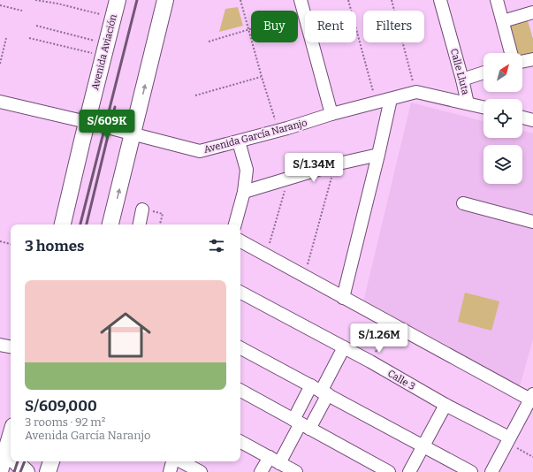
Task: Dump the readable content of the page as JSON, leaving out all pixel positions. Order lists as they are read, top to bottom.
{
  "streets": {
    "main road": ["Avenida Aviación"],
    "street": ["Calle Lluta", "Avenida García Naranjo", "Calle 3"]
  },
  "crossings": [
    ["Avenida Aviación", "Avenida García Naranjo"],
    ["Calle Lluta", "Avenida García Naranjo"]
  ],
  "north": "top right",
  "page": {
    "chip": ["Buy", "Rent", "Filters"],
    "price": ["S/609K", "S/1.34M", "S/1.26M"],
    "heading": "3 homes",
    "list": [
      {
        "name": "S/609,000",
        "note": "3 rooms · 92 m² · Avenida García Naranjo"
      }
    ]
  }
}
